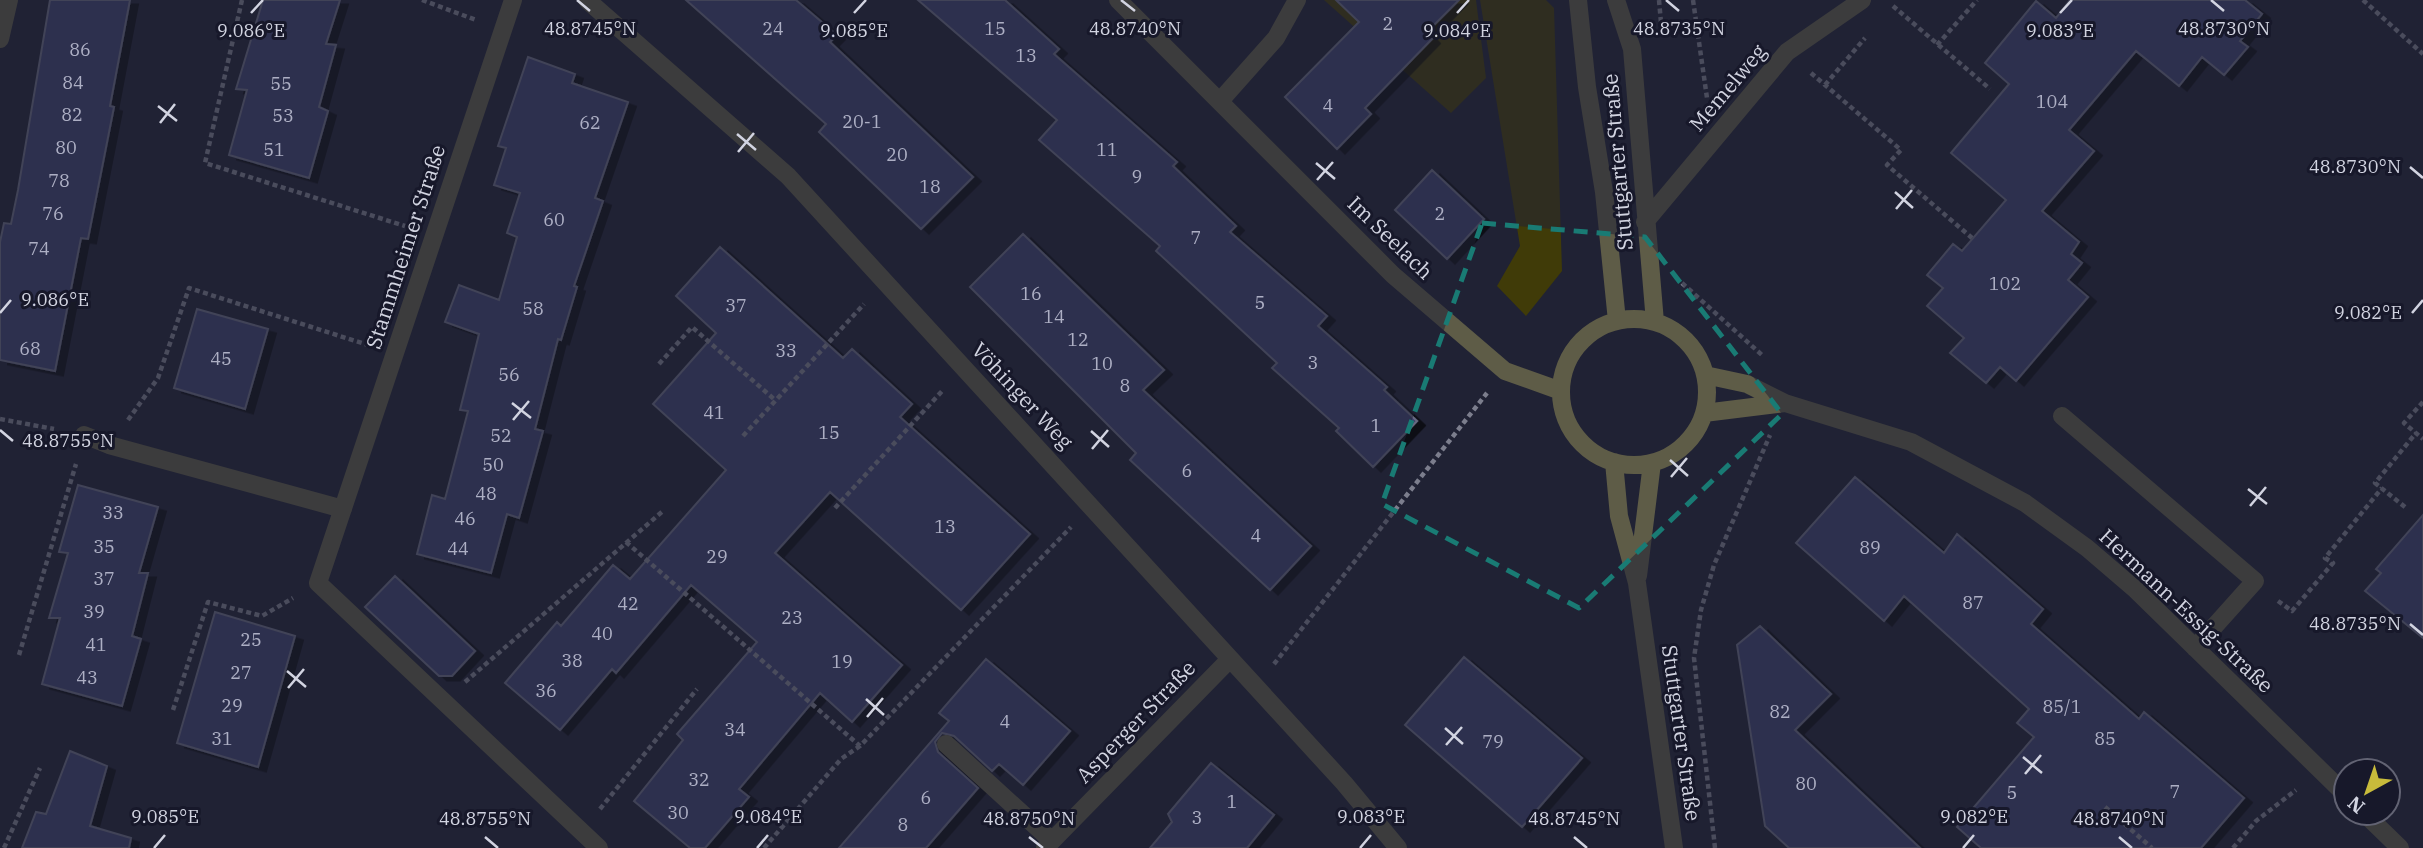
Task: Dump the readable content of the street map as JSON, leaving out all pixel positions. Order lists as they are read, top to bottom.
{
  "streets": {
    "street": [
      "Memelweg",
      "Stuttgarter Straße",
      "Im Seelach",
      "Stammheimer Straße",
      "Vöhinger Weg",
      "Hermann-Essig-Straße",
      "Asperger Straße"
    ]
  },
  "crossings": [
    ["Memelweg", "Stuttgarter Straße"],
    ["Stuttgarter Straße", "Im Seelach"],
    ["Stuttgarter Straße", "Hermann-Essig-Straße"],
    ["Im Seelach", "Hermann-Essig-Straße"],
    ["Vöhinger Weg", "Asperger Straße"]
  ],
  "house_numbers": [
    "2",
    "24",
    "15",
    "86",
    "13",
    "84",
    "55",
    "104",
    "4",
    "82",
    "53",
    "20-1",
    "62",
    "80",
    "51",
    "11",
    "20",
    "9",
    "78",
    "18",
    "76",
    "2",
    "60",
    "7",
    "74",
    "102",
    "16",
    "5",
    "37",
    "58",
    "14",
    "12",
    "68",
    "33",
    "45",
    "3",
    "10",
    "56",
    "8",
    "41",
    "1",
    "15",
    "52",
    "50",
    "6",
    "48",
    "33",
    "46",
    "13",
    "4",
    "35",
    "89",
    "44",
    "29",
    "37",
    "87",
    "42",
    "39",
    "23",
    "40",
    "25",
    "41",
    "38",
    "19",
    "27",
    "43",
    "36",
    "29",
    "85/1",
    "82",
    "4",
    "34",
    "31",
    "85",
    "79",
    "32",
    "80",
    "7",
    "5",
    "6",
    "1",
    "30",
    "3",
    "8"
  ],
  "north": "bottom left",
  "coordinates": [
    "48.8745°N",
    "48.8740°N",
    "48.8735°N",
    "48.8730°N",
    "9.086°E",
    "9.085°E",
    "9.084°E",
    "9.083°E",
    "9.082°E",
    "48.8755°N",
    "48.8750°N"
  ]
}
